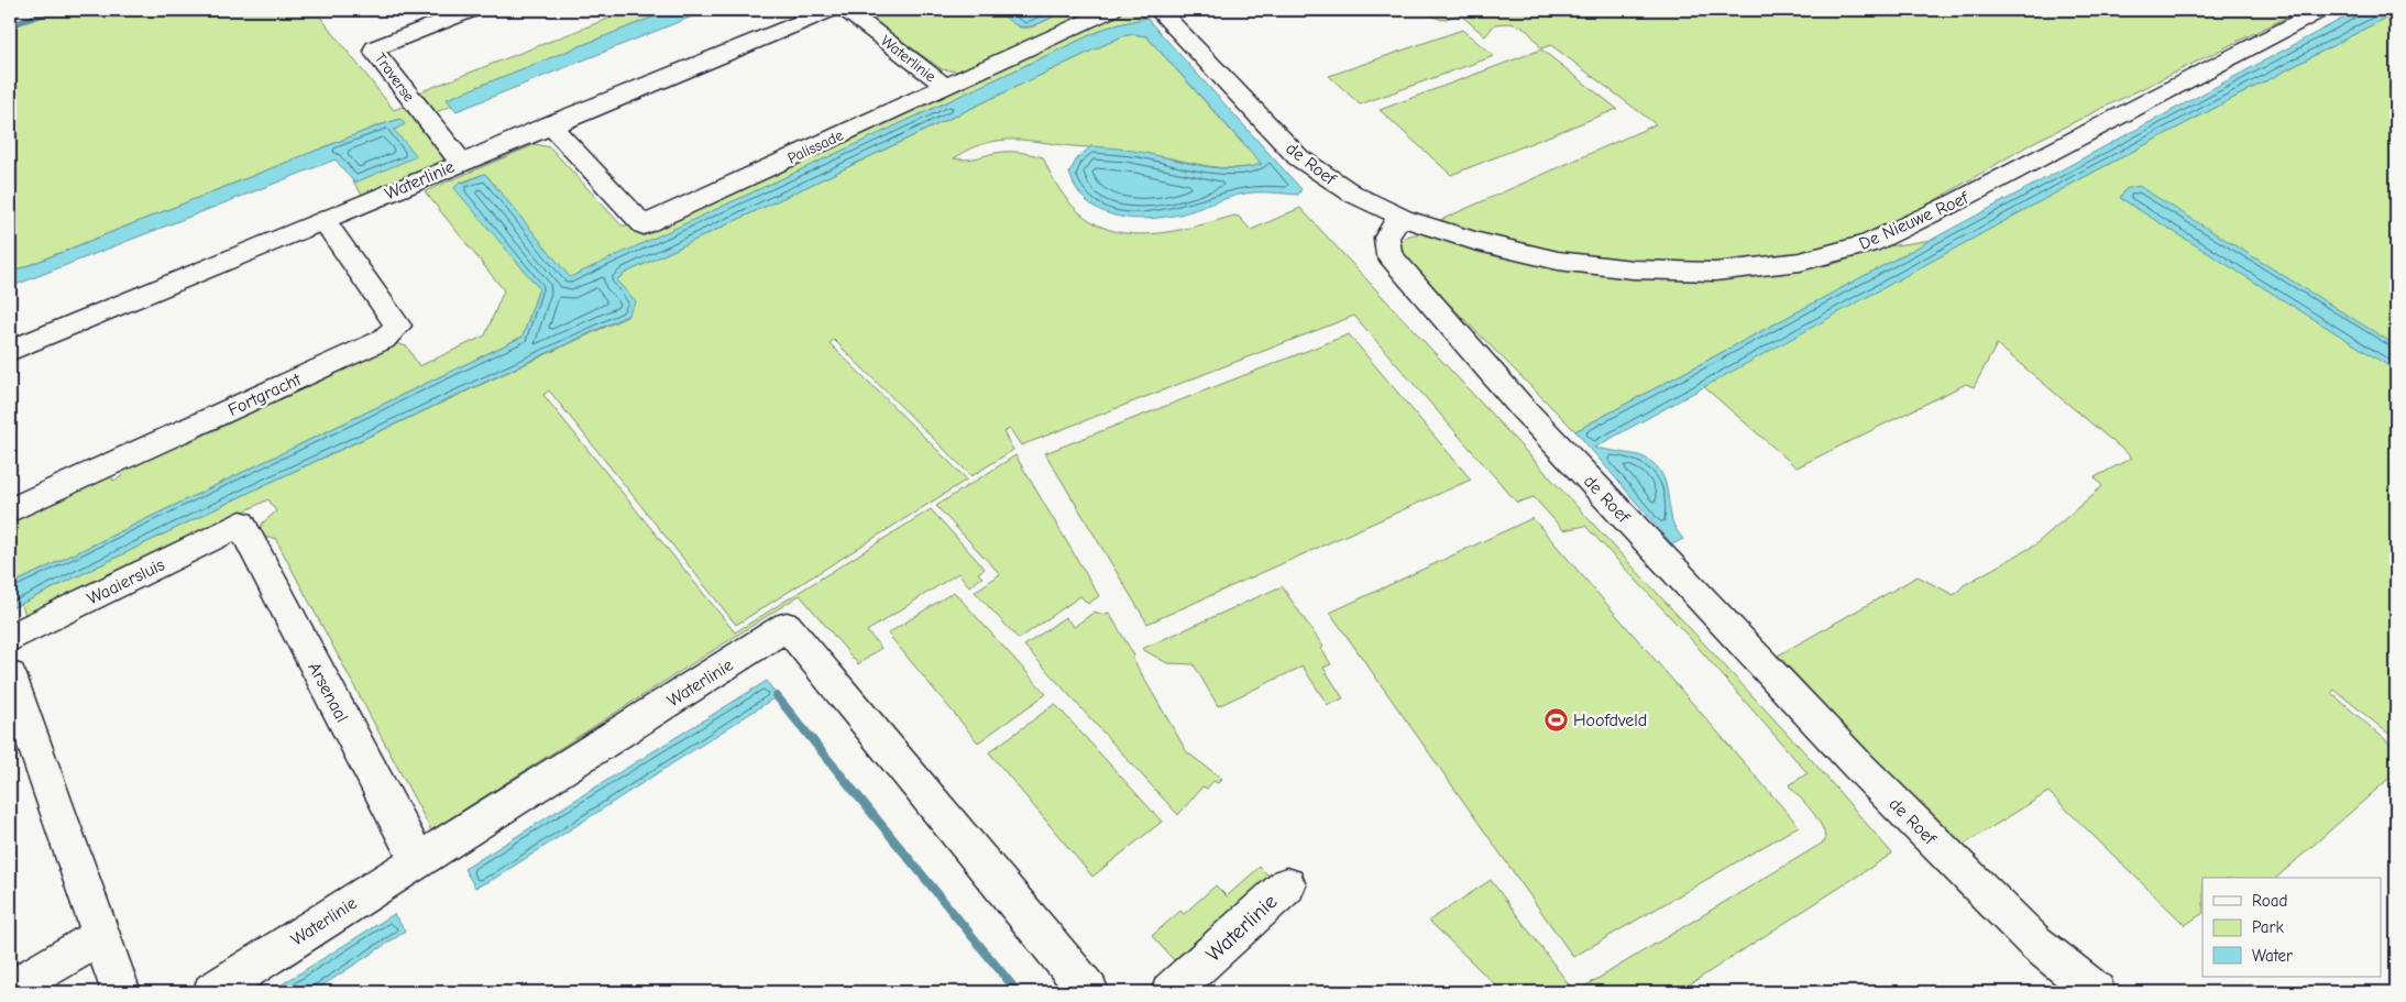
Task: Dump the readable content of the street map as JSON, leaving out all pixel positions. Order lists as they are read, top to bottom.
{
  "streets": {
    "street": [
      "Waterlinie",
      "Traverse",
      "Palissade",
      "de Roef",
      "De Nieuwe Roef",
      "Fortgracht",
      "Waaiersluis",
      "Arsenaal"
    ]
  },
  "crossings": [
    ["Waterlinie", "Traverse"],
    ["Waterlinie", "Palissade"],
    ["Waterlinie", "Fortgracht"],
    ["Waterlinie", "Arsenaal"],
    ["de Roef", "De Nieuwe Roef"],
    ["Waaiersluis", "Arsenaal"]
  ],
  "places": {
    "sports": ["Hoofdveld"]
  },
  "legend": ["Road", "Park", "Water"]
}
